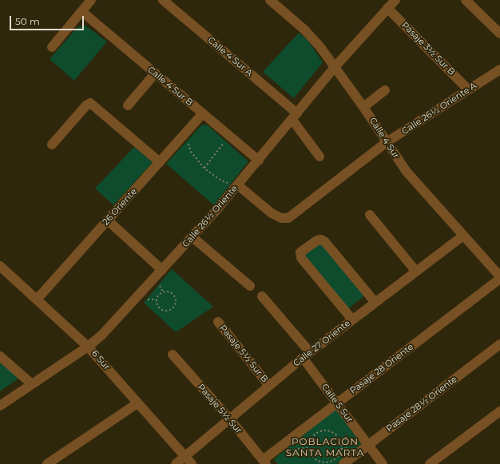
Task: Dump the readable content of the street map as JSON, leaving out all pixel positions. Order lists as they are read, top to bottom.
{
  "streets": {
    "street": [
      "Pasaje 3½ Sur B",
      "Calle 4 Sur A",
      "Calle 4 Sur B",
      "Calle 26½ Oriente A",
      "Calle 4 Sur",
      "26 Oriente",
      "Calle 26½ Oriente",
      "Calle 27 Oriente",
      "Pasaje 5½ Sur B",
      "6 Sur",
      "Pasaje 28 Oriente",
      "Calle 5 Sur",
      "Pasaje 28½ Oriente",
      "Pasaje 5½ Sur"
    ]
  },
  "crossings": [
    ["Pasaje 3½ Sur B", "Calle 26½ Oriente A"],
    ["Pasaje 3½ Sur B", "Calle 26½ Oriente"],
    ["Calle 4 Sur A", "Calle 26½ Oriente"],
    ["Calle 4 Sur B", "26 Oriente"],
    ["Calle 4 Sur B", "Calle 26½ Oriente"],
    ["Calle 26½ Oriente A", "Calle 4 Sur"],
    ["Calle 26½ Oriente A", "Calle 26½ Oriente"],
    ["Calle 4 Sur", "Calle 26½ Oriente"],
    ["Calle 4 Sur", "Calle 27 Oriente"],
    ["Calle 4 Sur", "Pasaje 28 Oriente"],
    ["26 Oriente", "6 Sur"],
    ["Calle 26½ Oriente", "6 Sur"],
    ["Calle 27 Oriente", "Pasaje 5½ Sur B"],
    ["Calle 27 Oriente", "6 Sur"],
    ["Calle 27 Oriente", "Calle 5 Sur"],
    ["Calle 27 Oriente", "Pasaje 5½ Sur"],
    ["Pasaje 28 Oriente", "Calle 5 Sur"],
    ["Pasaje 28 Oriente", "Pasaje 5½ Sur"],
    ["Calle 5 Sur", "Pasaje 28½ Oriente"]
  ],
  "districts": ["POBLACIÓN SANTA MARTA"],
  "scale_bar": "50 m"
}
